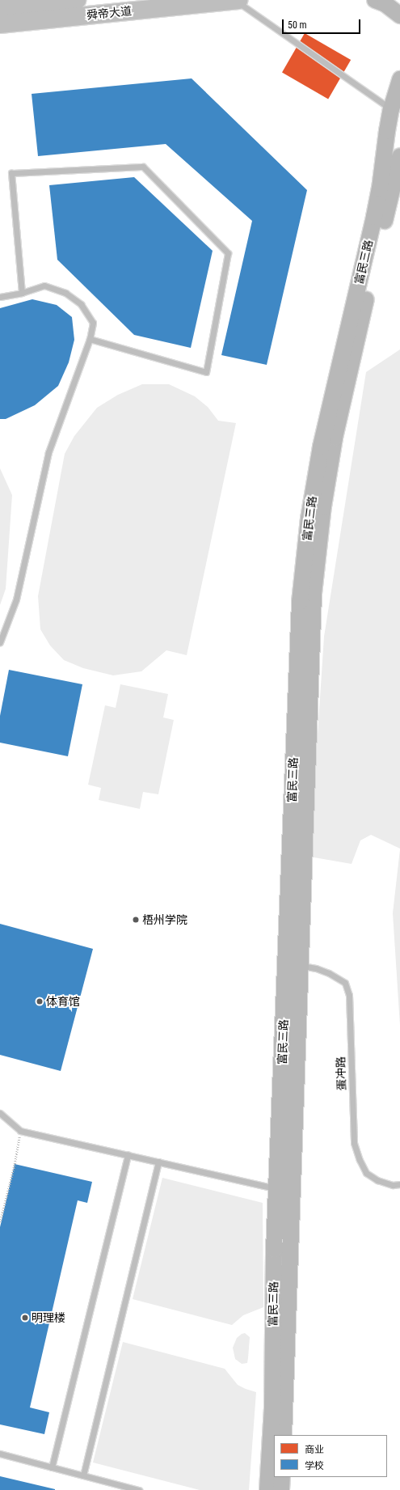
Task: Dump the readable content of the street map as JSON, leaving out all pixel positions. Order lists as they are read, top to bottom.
{
  "streets": {
    "highway": ["舜帝大道"],
    "main road": ["富民三路"],
    "lane": ["蛋冲路"]
  },
  "crossings": [
    ["富民三路", "蛋冲路"]
  ],
  "places": ["梧州学院", "体育馆", "明理楼"],
  "legend": ["商业", "学校"],
  "scale_bar": "50 m"
}
